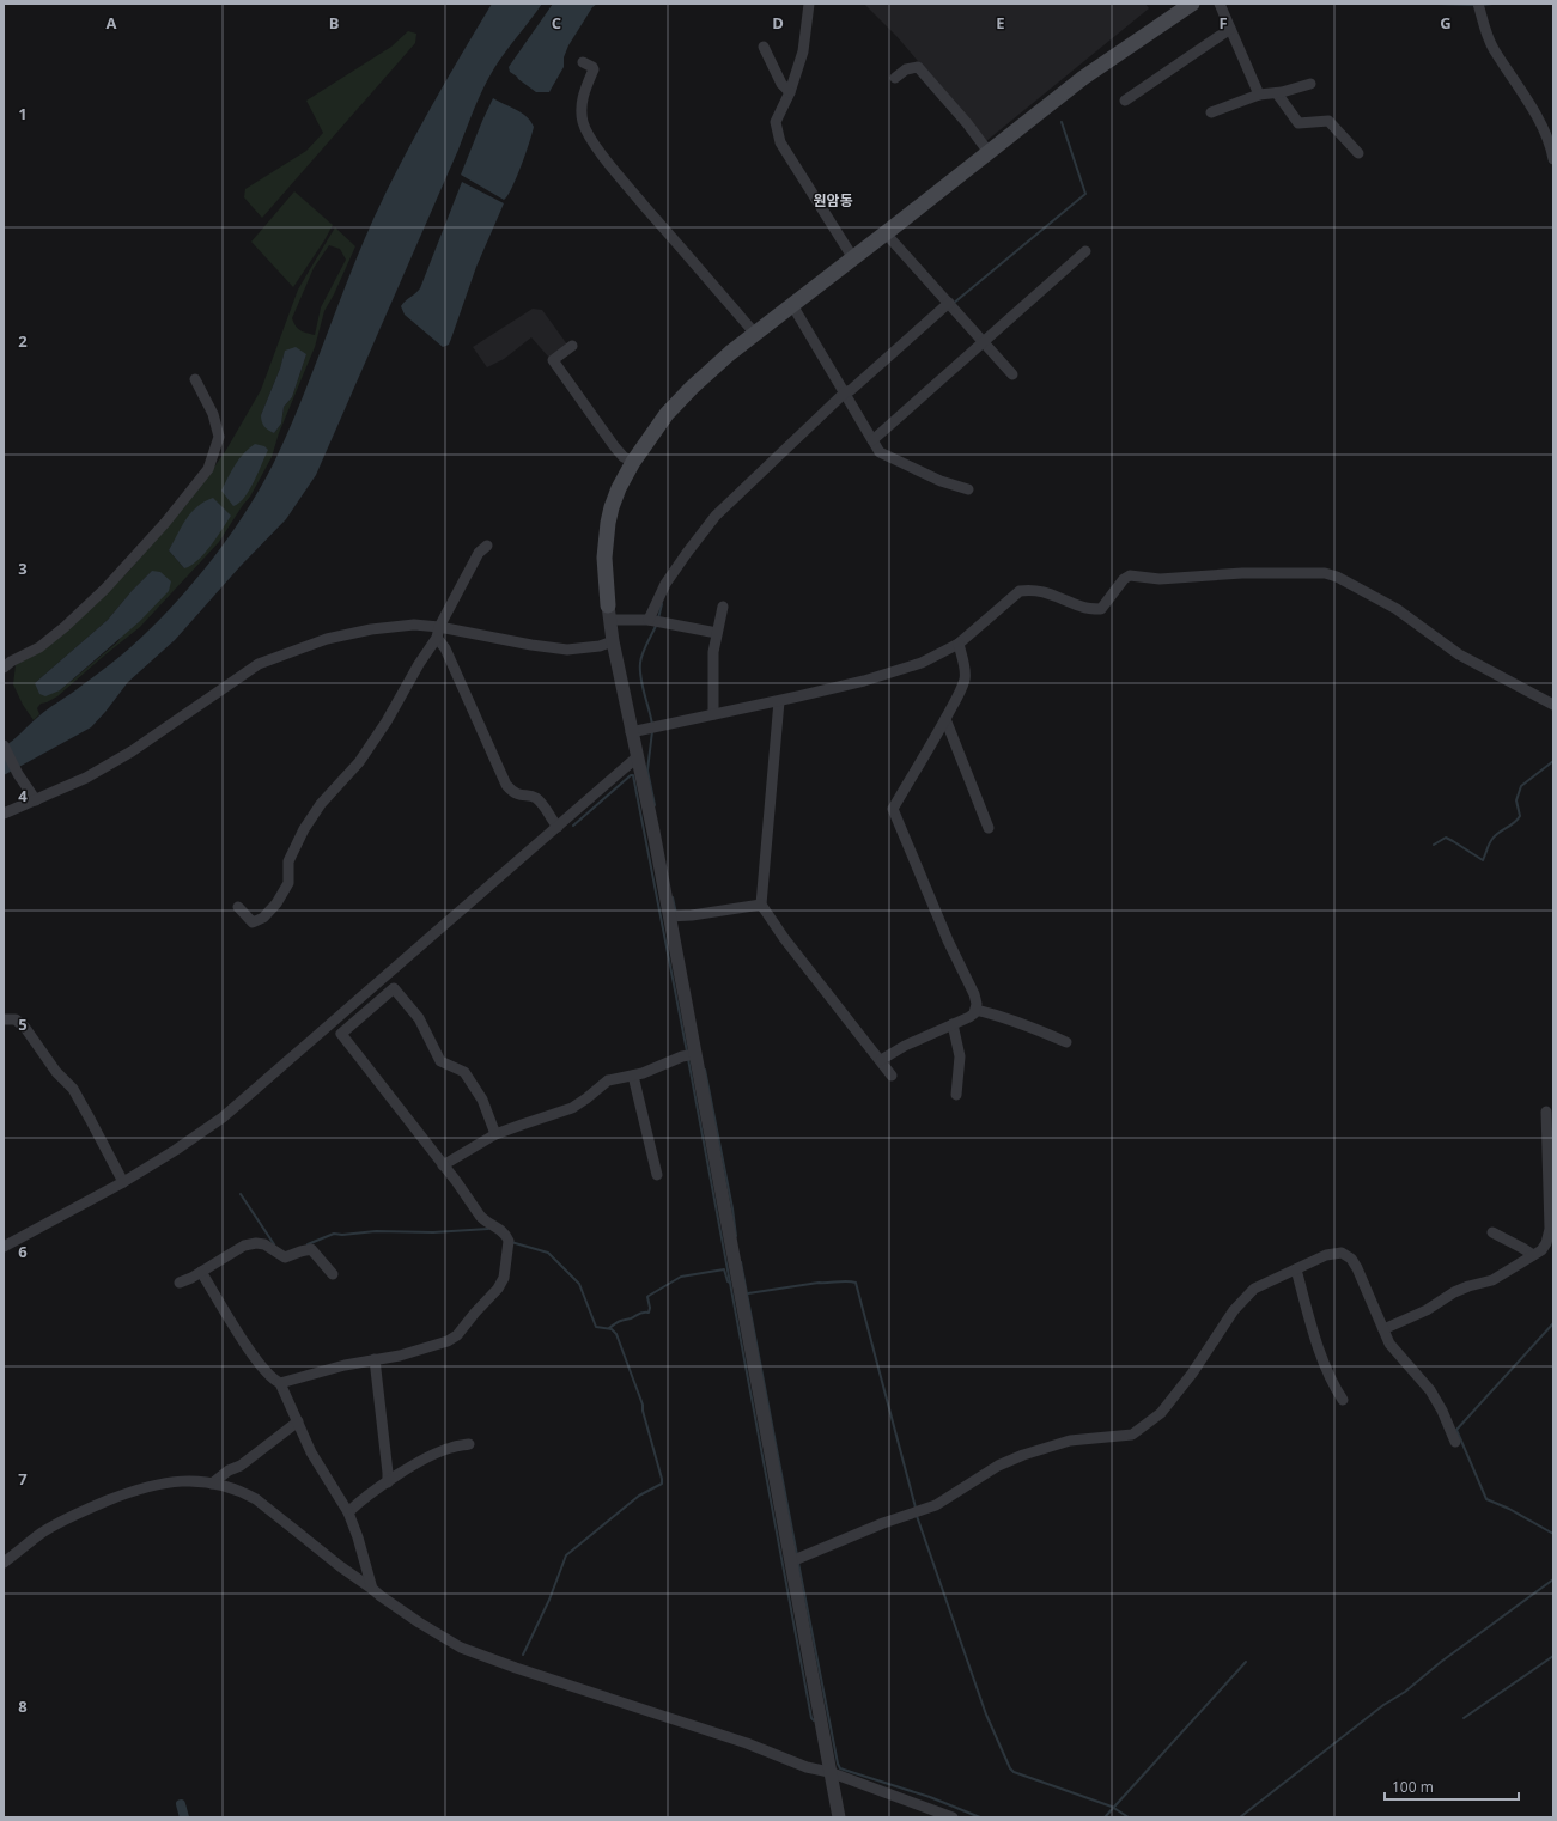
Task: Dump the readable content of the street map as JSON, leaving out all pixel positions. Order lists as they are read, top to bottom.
{
  "districts": ["원암동"],
  "scale_bar": "100 m",
  "grid": {
    "columns": [
      "A",
      "B",
      "C",
      "D",
      "E",
      "F",
      "G"
    ],
    "rows": [
      "1",
      "2",
      "3",
      "4",
      "5",
      "6",
      "7",
      "8"
    ]
  }
}
